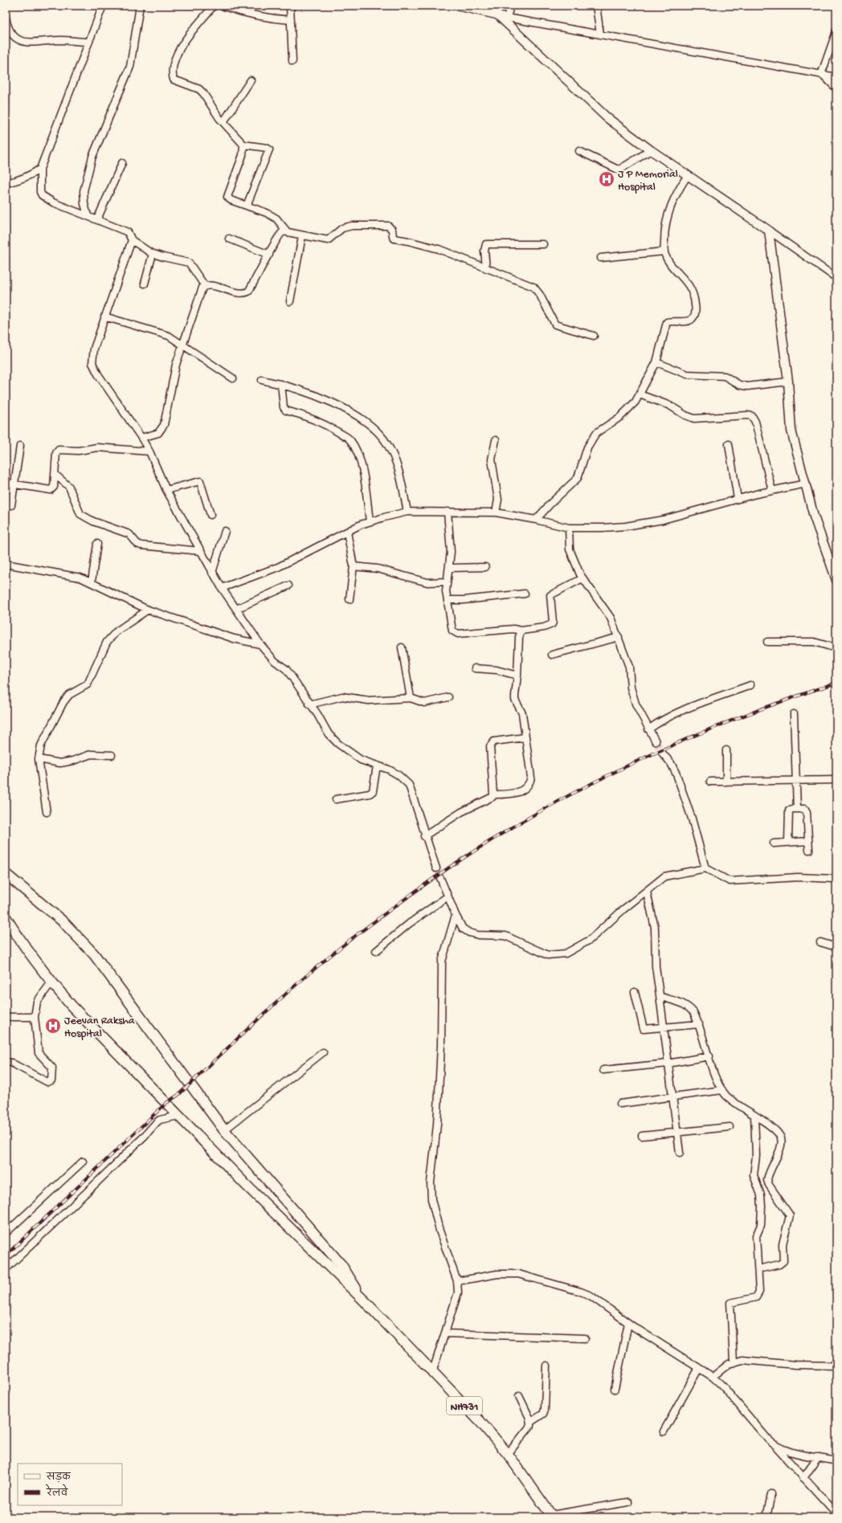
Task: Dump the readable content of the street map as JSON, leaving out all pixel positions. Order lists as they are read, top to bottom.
{
  "streets": {
    "highway": ["NH731"]
  },
  "places": {
    "hospital": ["J P Memorial Hospital", "Jeevan Raksha Hospital"]
  },
  "legend": ["सड़क", "रेलवे"]
}
